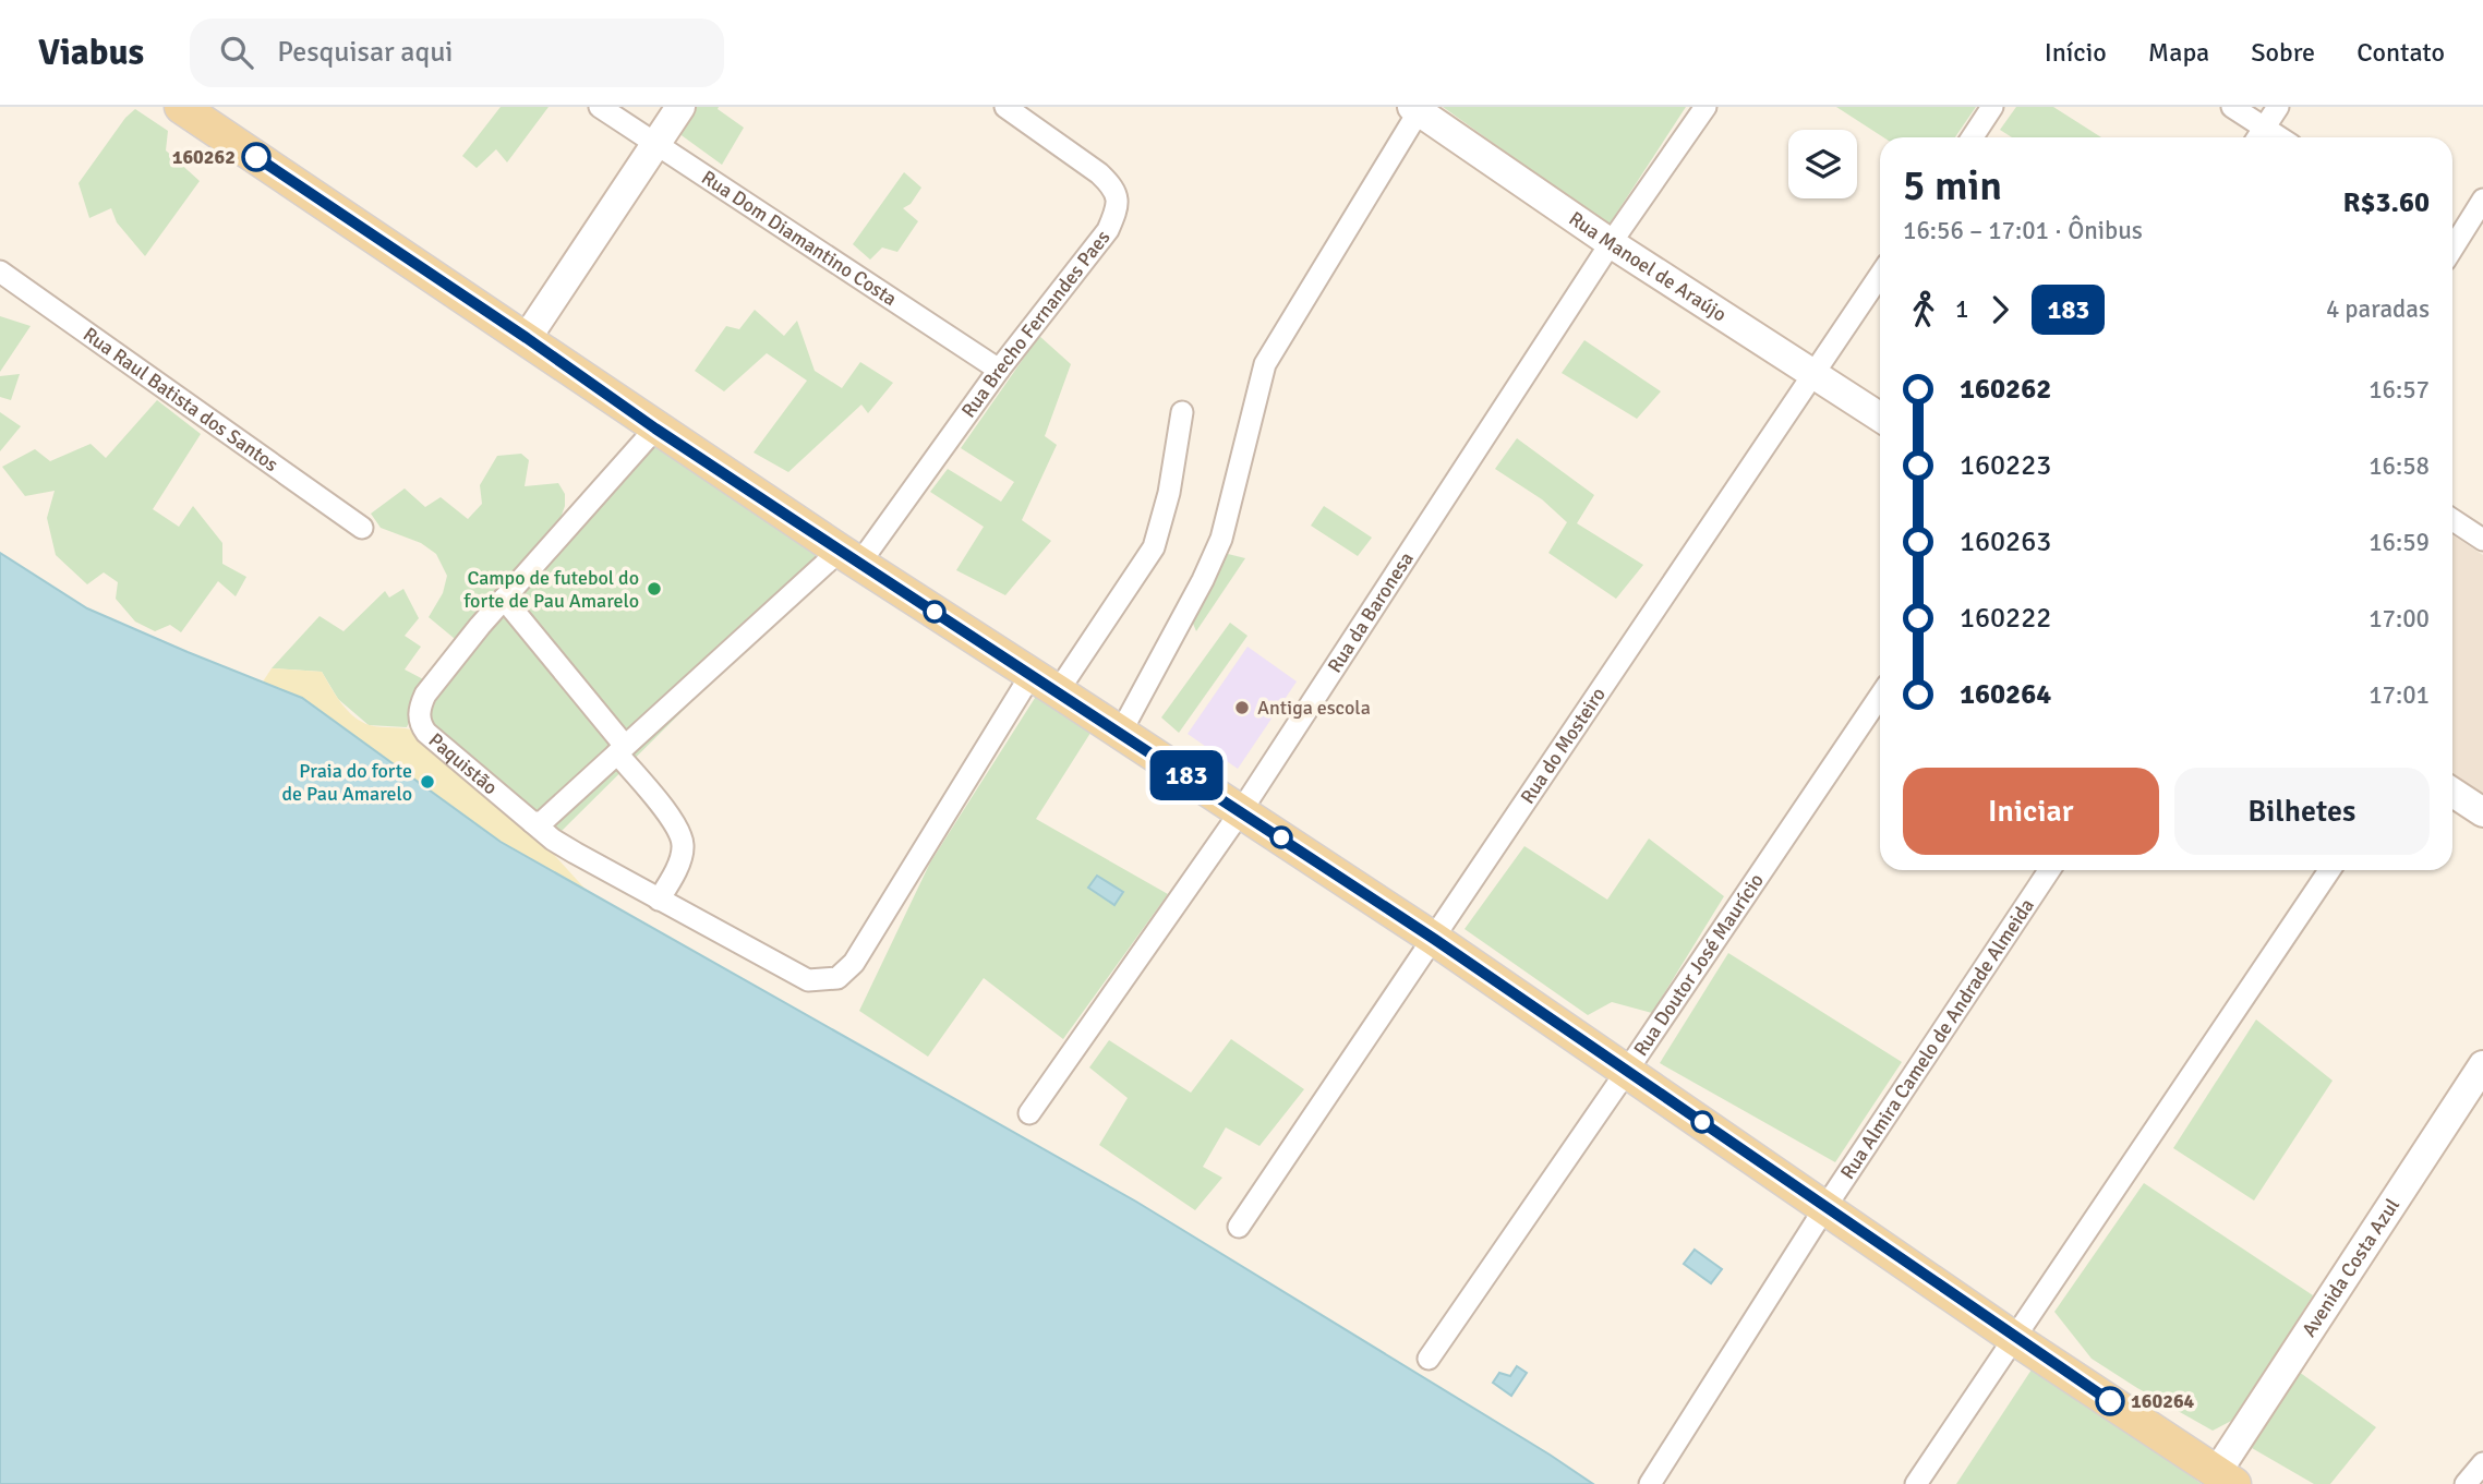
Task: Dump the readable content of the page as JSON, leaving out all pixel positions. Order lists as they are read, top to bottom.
{
  "streets": {
    "street": [
      "Rua Dom Diamantino Costa",
      "Rua Manoel de Araújo",
      "Rua Brecho Fernandes Paes",
      "Rua Raul Batista dos Santos",
      "Rua da Baronesa",
      "Rua do Mosteiro",
      "Paquistão",
      "Rua Doutor José Maurício",
      "Rua Almira Camelo de Andrade Almeida",
      "Avenida Costa Azul"
    ]
  },
  "crossings": [
    ["Rua Dom Diamantino Costa", "Rua Brecho Fernandes Paes"],
    ["Rua Manoel de Araújo", "Rua da Baronesa"],
    ["Rua Manoel de Araújo", "Rua do Mosteiro"]
  ],
  "places": [
    "160262",
    "Campo de futebol do forte de Pau Amarelo",
    "Antiga escola",
    "Praia do forte de Pau Amarelo",
    "160264"
  ],
  "lines": ["bus line 183"],
  "page": {
    "header": "Viabus",
    "search": "Pesquisar aqui",
    "nav": [
      "Início",
      "Mapa",
      "Sobre",
      "Contato"
    ],
    "on_map": "183",
    "heading": ["5 min", "16:56 – 17:01 · Ônibus", "R$3.60"],
    "legs": ["1", "183", "4 paradas"],
    "list": [
      {
        "name": "160262",
        "value": "16:57"
      },
      {
        "name": "160223",
        "value": "16:58"
      },
      {
        "name": "160263",
        "value": "16:59"
      },
      {
        "name": "160222",
        "value": "17:00"
      },
      {
        "name": "160264",
        "value": "17:01"
      }
    ],
    "buttons": ["Iniciar", "Bilhetes"]
  }
}
